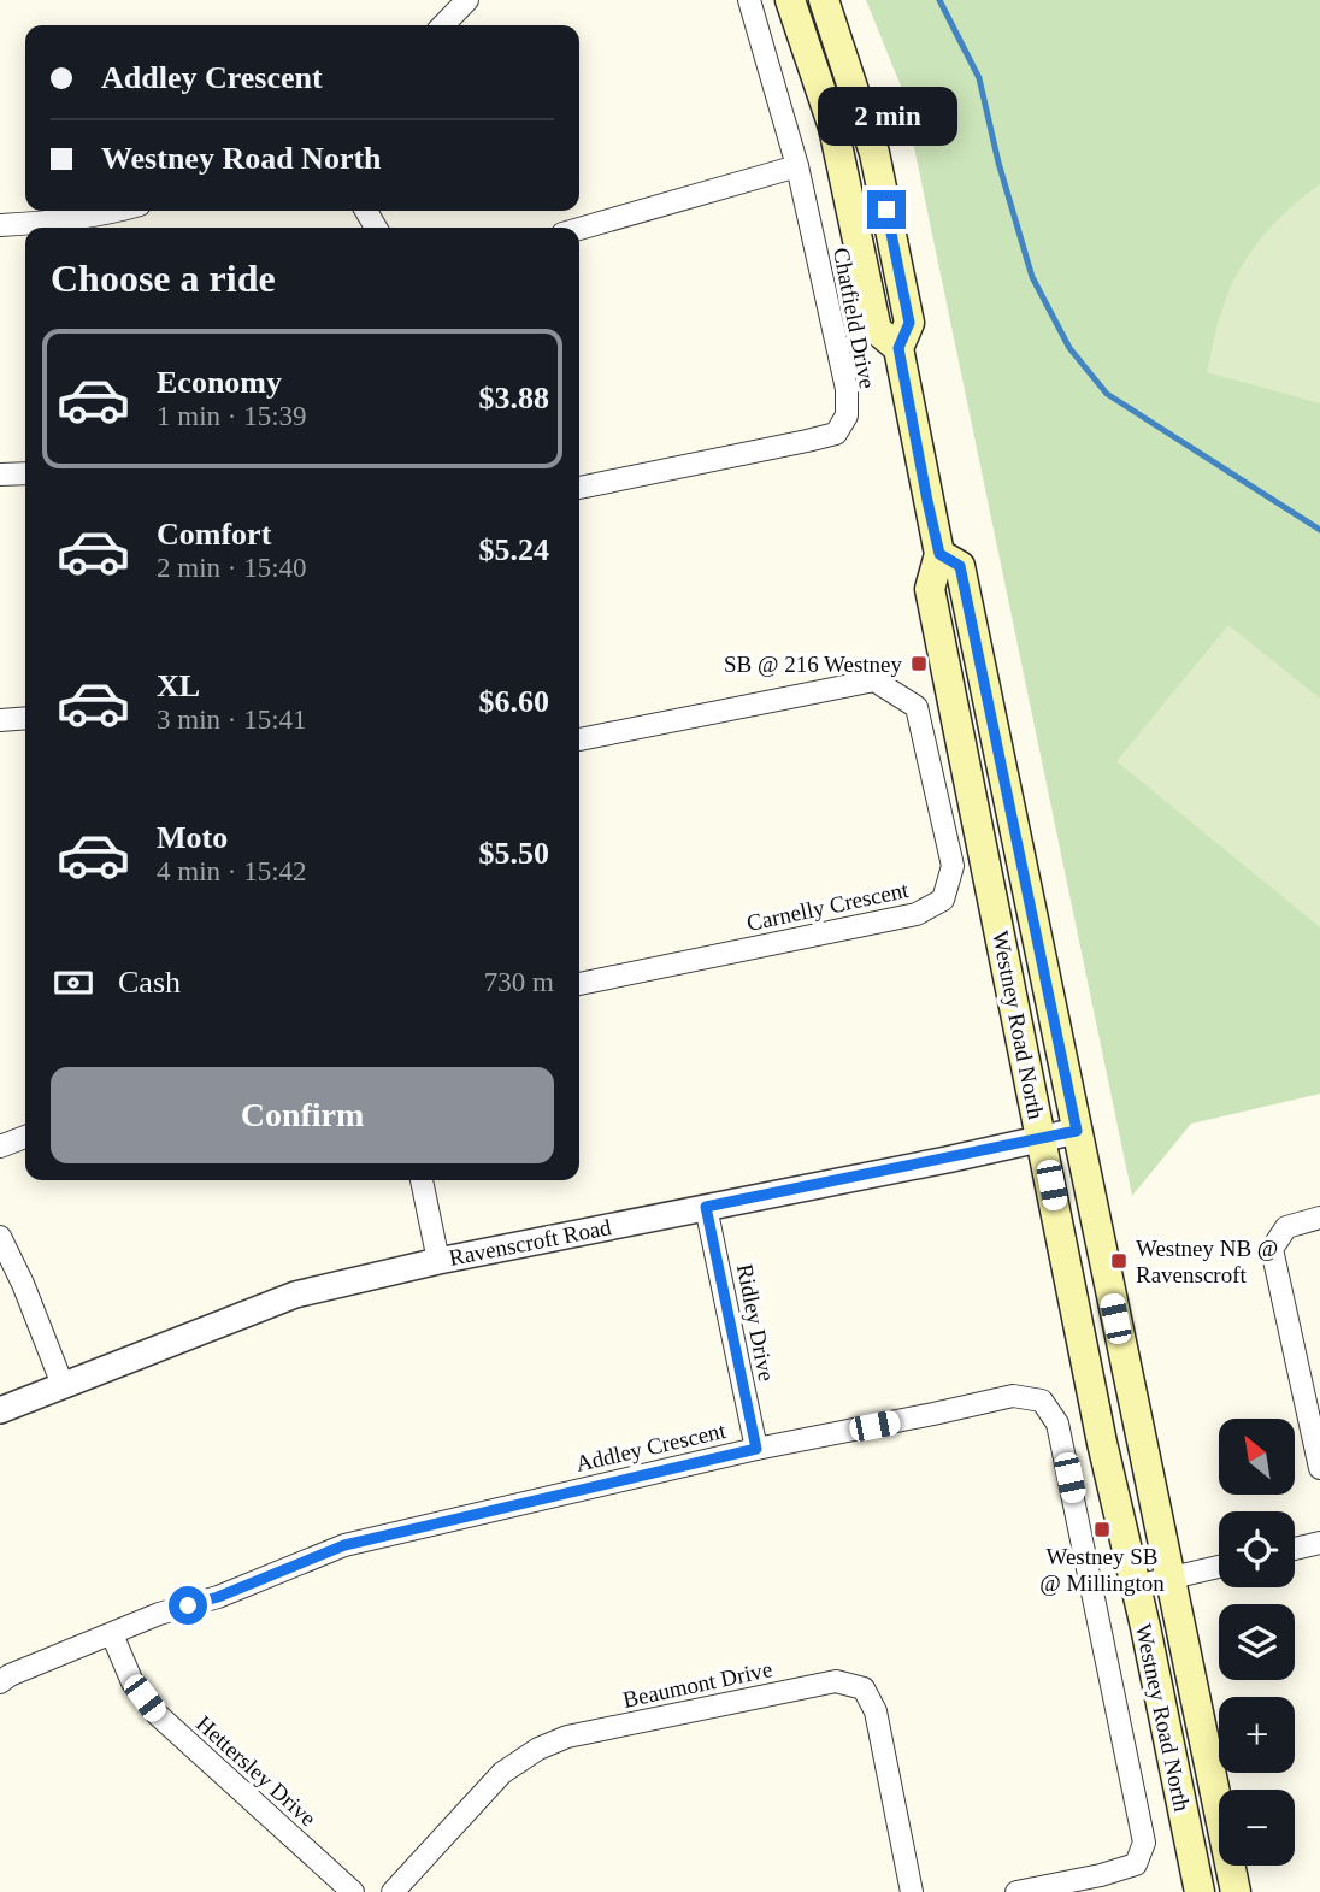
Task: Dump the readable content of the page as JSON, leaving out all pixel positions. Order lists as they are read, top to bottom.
{
  "streets": {
    "main road": ["Westney Road North"],
    "street": [
      "Chatfield Drive",
      "Carnelly Crescent",
      "Ravenscroft Road",
      "Ridley Drive",
      "Addley Crescent",
      "Beaumont Drive",
      "Hettersley Drive"
    ]
  },
  "crossings": [
    ["Westney Road North", "Ravenscroft Road"],
    ["Ravenscroft Road", "Ridley Drive"],
    ["Ridley Drive", "Addley Crescent"],
    ["Addley Crescent", "Hettersley Drive"]
  ],
  "places": {
    "transit": ["SB @ 216 Westney", "Westney NB @ Ravenscroft", "Westney SB @ Millington"]
  },
  "north": "top left",
  "page": {
    "banner": ["Addley Crescent", "Westney Road North"],
    "bubble": "2 min",
    "heading": "Choose a ride",
    "list": [
      {
        "name": "Economy",
        "note": "1 min · 15:39",
        "value": "$3.88"
      },
      {
        "name": "Comfort",
        "note": "2 min · 15:40",
        "value": "$5.24"
      },
      {
        "name": "XL",
        "note": "3 min · 15:41",
        "value": "$6.60"
      },
      {
        "name": "Moto",
        "note": "4 min · 15:42",
        "value": "$5.50"
      }
    ],
    "pay": ["Cash", "730 m"],
    "buttons": "Confirm",
    "map_buttons": ["+", "−"]
  }
}
